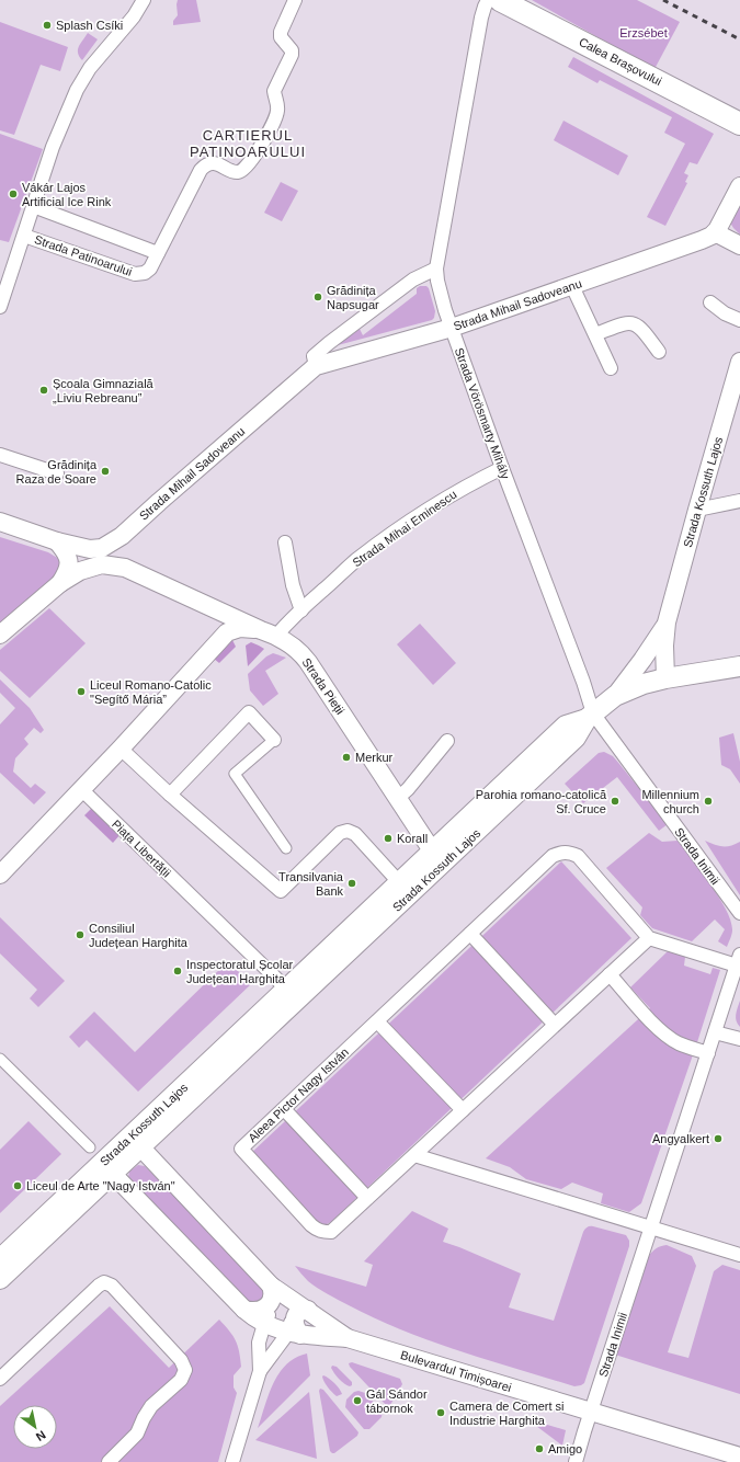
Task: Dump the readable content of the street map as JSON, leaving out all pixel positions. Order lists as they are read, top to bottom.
{
  "streets": {
    "main road": ["Calea Brașovului", "Strada Kossuth Lajos"],
    "street": [
      "Strada Patinoarului",
      "Strada Mihail Sadoveanu",
      "Strada Vörösmarty Mihály",
      "Strada Mihai Eminescu",
      "Strada Pieții",
      "Piața Libertății",
      "Strada Inimii",
      "Aleea Pictor Nagy István",
      "Bulevardul Timișoarei"
    ]
  },
  "crossings": [
    ["Strada Mihail Sadoveanu", "Strada Vörösmarty Mihály"],
    ["Strada Vörösmarty Mihály", "Strada Kossuth Lajos"],
    ["Strada Vörösmarty Mihály", "Strada Mihai Eminescu"],
    ["Strada Vörösmarty Mihály", "Strada Inimii"],
    ["Strada Kossuth Lajos", "Strada Pieții"],
    ["Strada Kossuth Lajos", "Piața Libertății"],
    ["Strada Kossuth Lajos", "Strada Inimii"],
    ["Strada Kossuth Lajos", "Bulevardul Timișoarei"],
    ["Strada Mihai Eminescu", "Strada Pieții"],
    ["Strada Inimii", "Bulevardul Timișoarei"]
  ],
  "districts": ["CARTIERUL PATINOARULUI"],
  "parks": ["Erzsébet"],
  "places": [
    "Splash Csíki",
    "Vákár Lajos Artificial Ice Rink",
    "Grădinița Napsugar",
    "Școala Gimnazială „Liviu Rebreanu”",
    "Grădinița Raza de Soare",
    "Liceul Romano-Catolic \"Segítő Mária”",
    "Merkur",
    "Parohia romano-catolică Sf. Cruce",
    "Millennium church",
    "Korall",
    "Transilvania Bank",
    "Consiliul Județean Harghita",
    "Inspectoratul Școlar Județean Harghita",
    "Angyalkert",
    "Liceul de Arte \"Nagy István\"",
    "Gál Sándor tábornok",
    "Camera de Comert si Industrie Harghita",
    "Amigo"
  ],
  "north": "bottom right"
}
